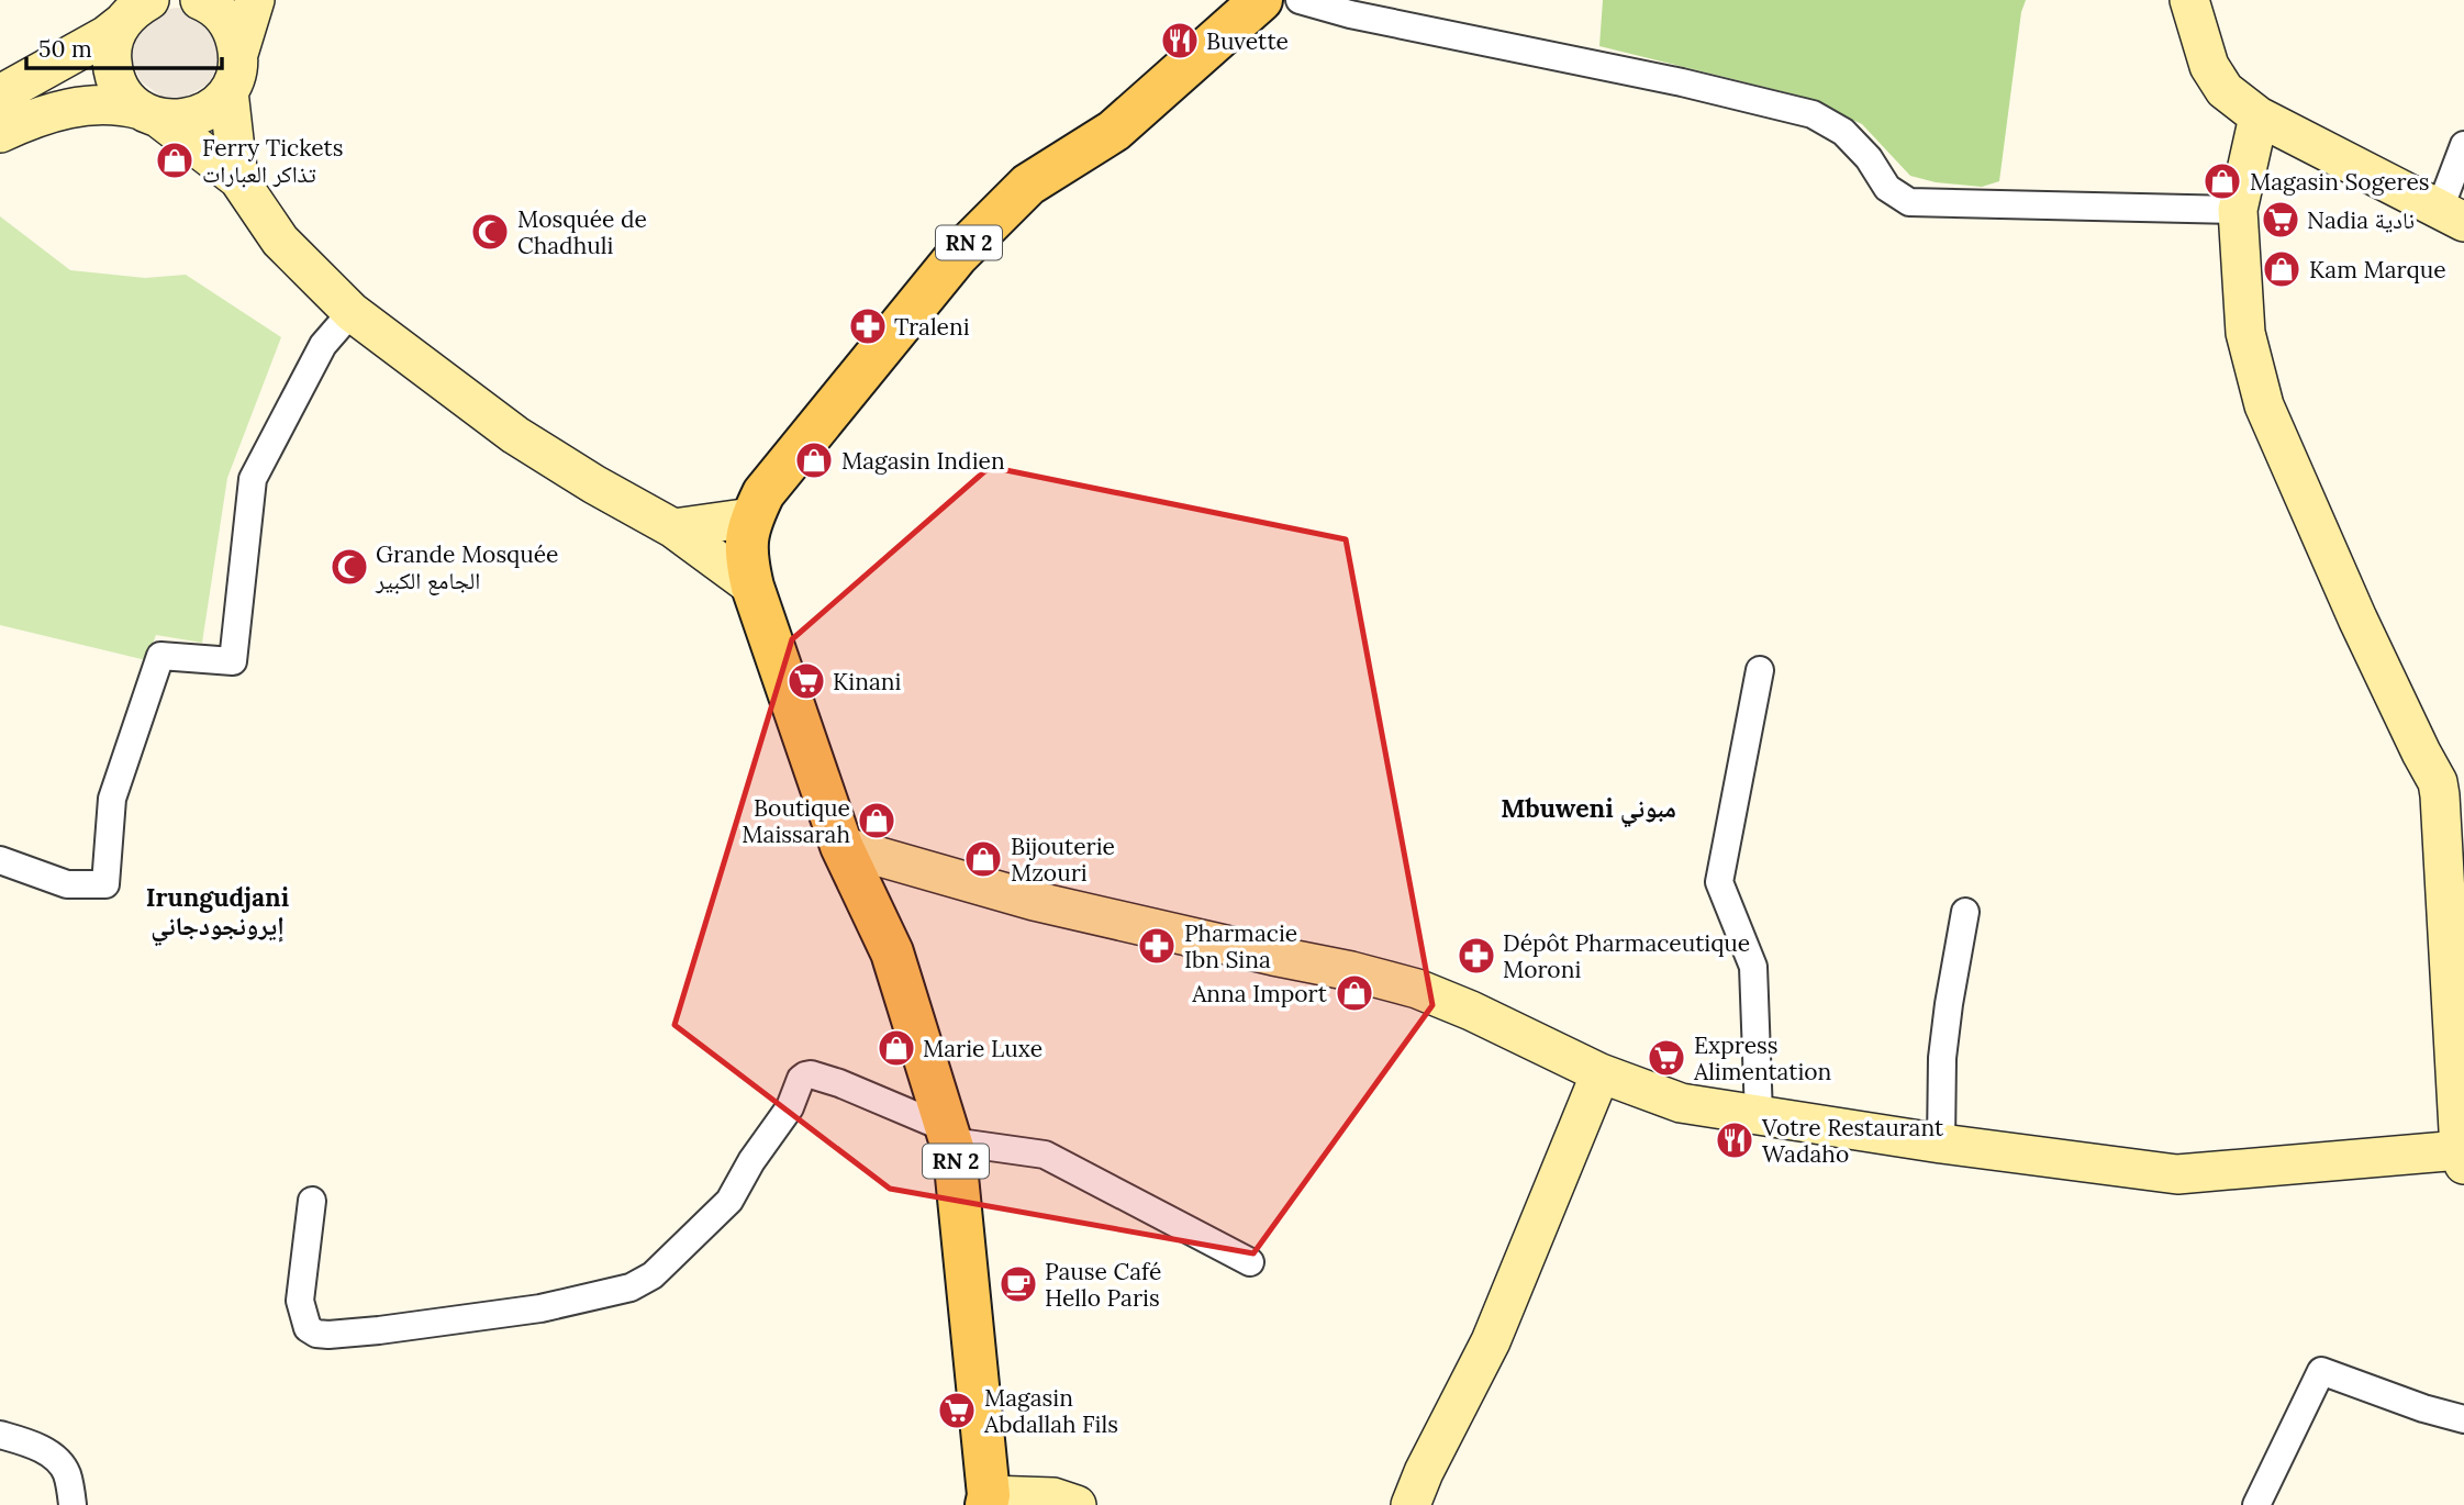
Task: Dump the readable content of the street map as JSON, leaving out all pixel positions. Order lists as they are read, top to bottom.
{
  "streets": {
    "main road": ["RN 2"]
  },
  "districts": ["Mbuweni مبوني", "Irungudjani إيرونجودجاني"],
  "places": {
    "restaurant": ["Buvette", "Votre Restaurant Wadaho"],
    "shop": [
      "Ferry Tickets تذاكر العبارات",
      "Magasin Sogeres",
      "Kam Marque",
      "Magasin Indien",
      "Boutique Maissarah",
      "Bijouterie Mzouri",
      "Anna Import",
      "Marie Luxe"
    ],
    "supermarket": [
      "Nadia نادية",
      "Kinani",
      "Express Alimentation",
      "Magasin Abdallah Fils"
    ],
    "mosque": ["Mosquée de Chadhuli", "Grande Mosquée الجامع الكبير"],
    "pharmacy": ["Traleni", "Pharmacie Ibn Sina", "Dépôt Pharmaceutique Moroni"],
    "cafe": ["Pause Café Hello Paris"]
  },
  "scale_bar": "50 m"
}
